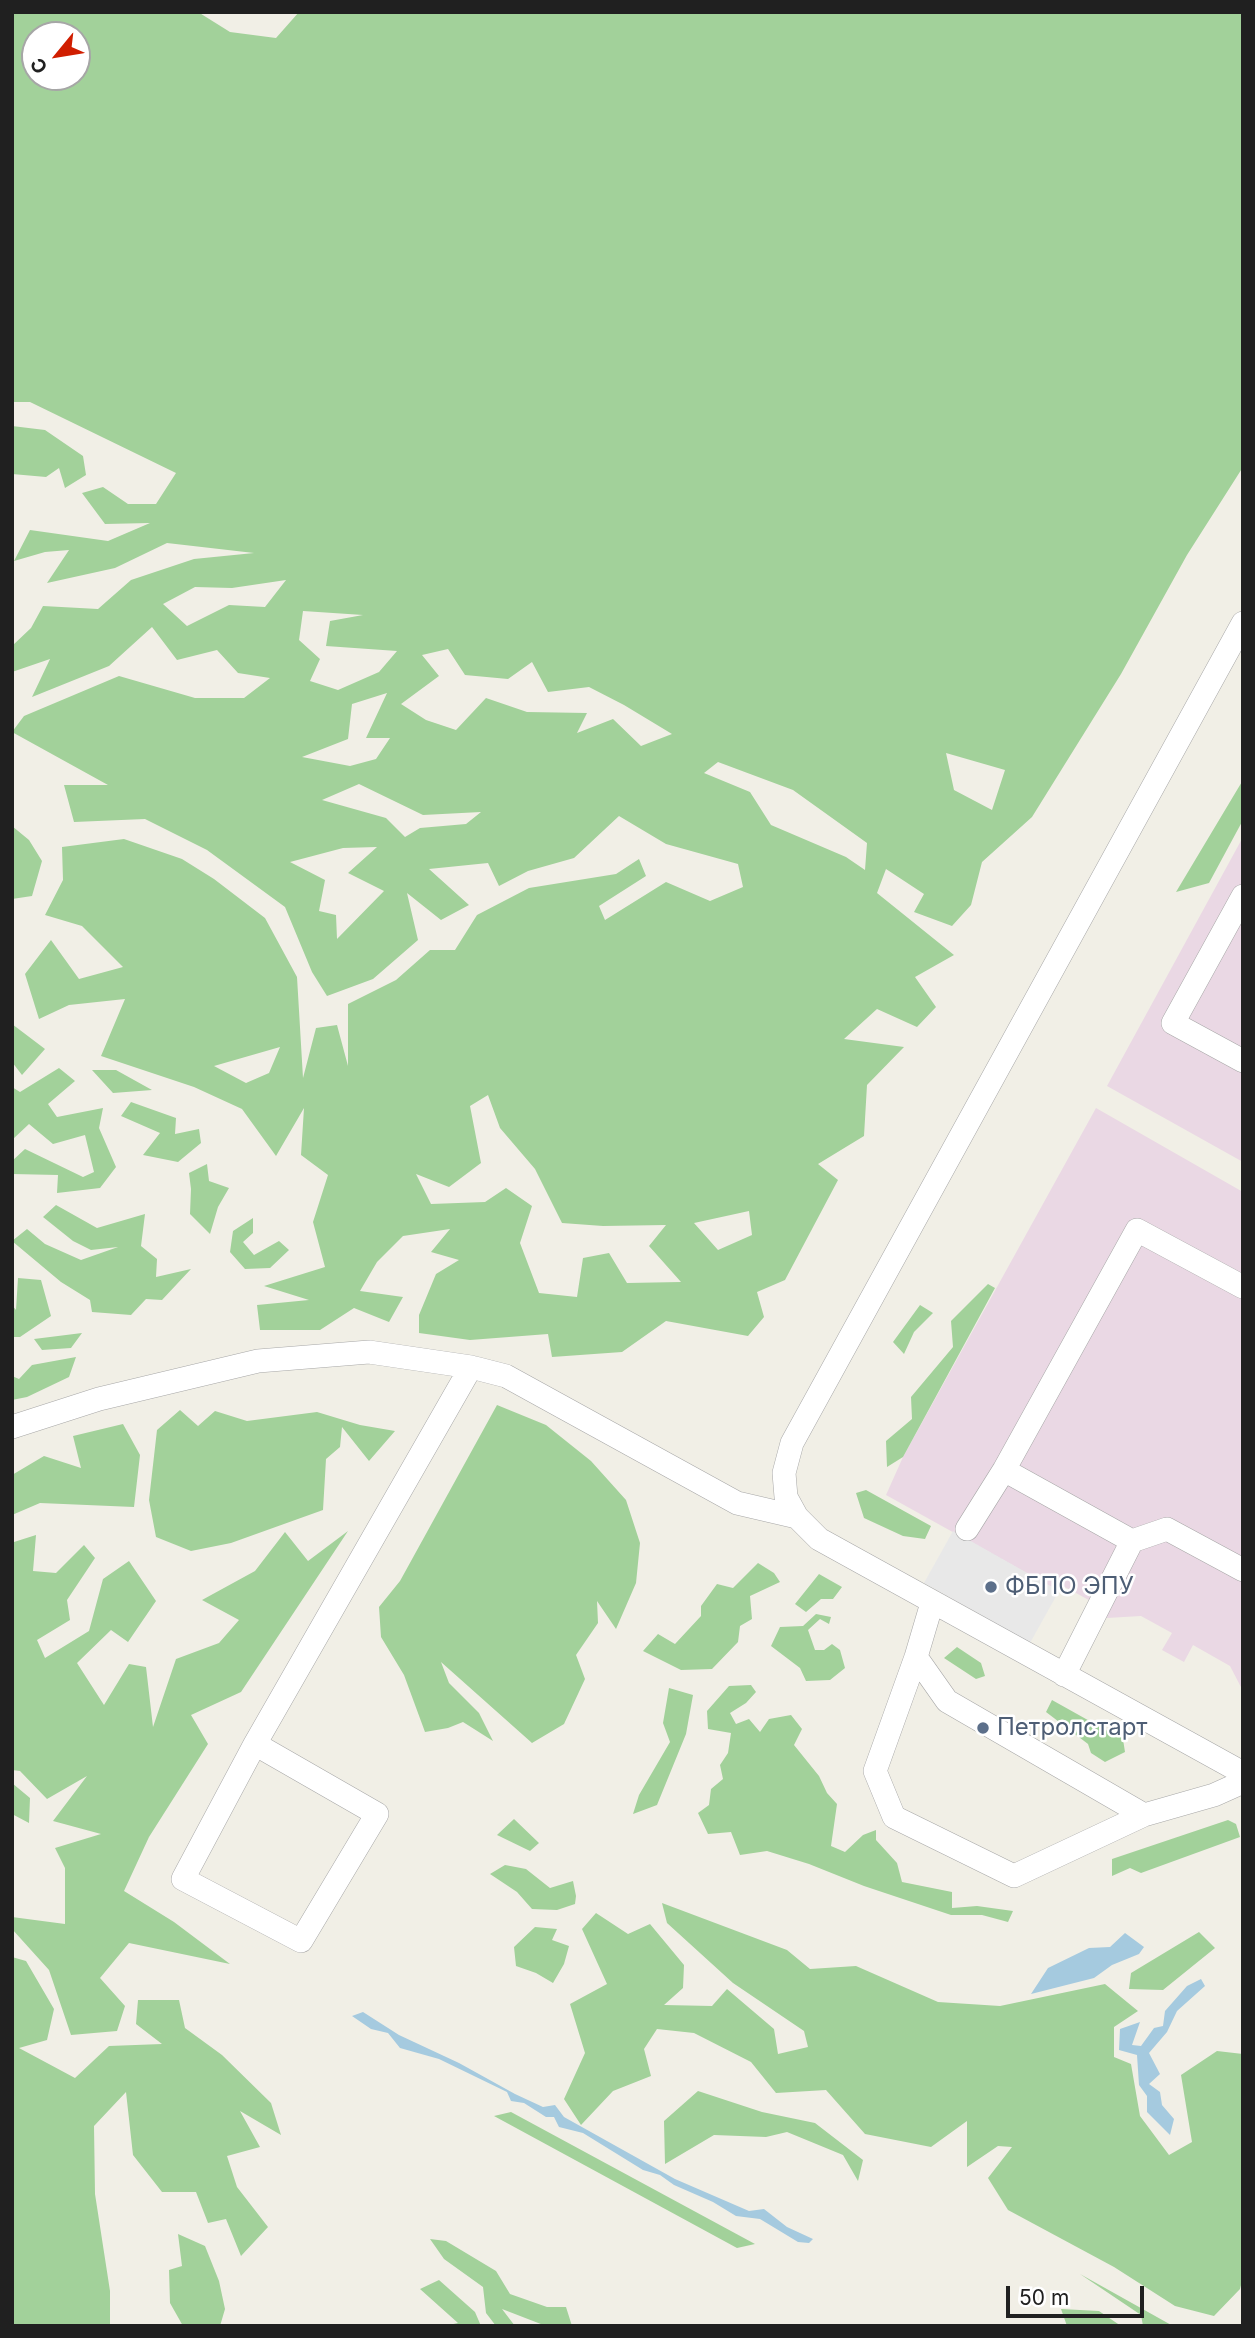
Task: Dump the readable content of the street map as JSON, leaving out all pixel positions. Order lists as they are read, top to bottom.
{
  "places": ["ФБПО ЭПУ", "Петролстарт"],
  "scale_bar": "50 m",
  "north": "bottom left"
}
